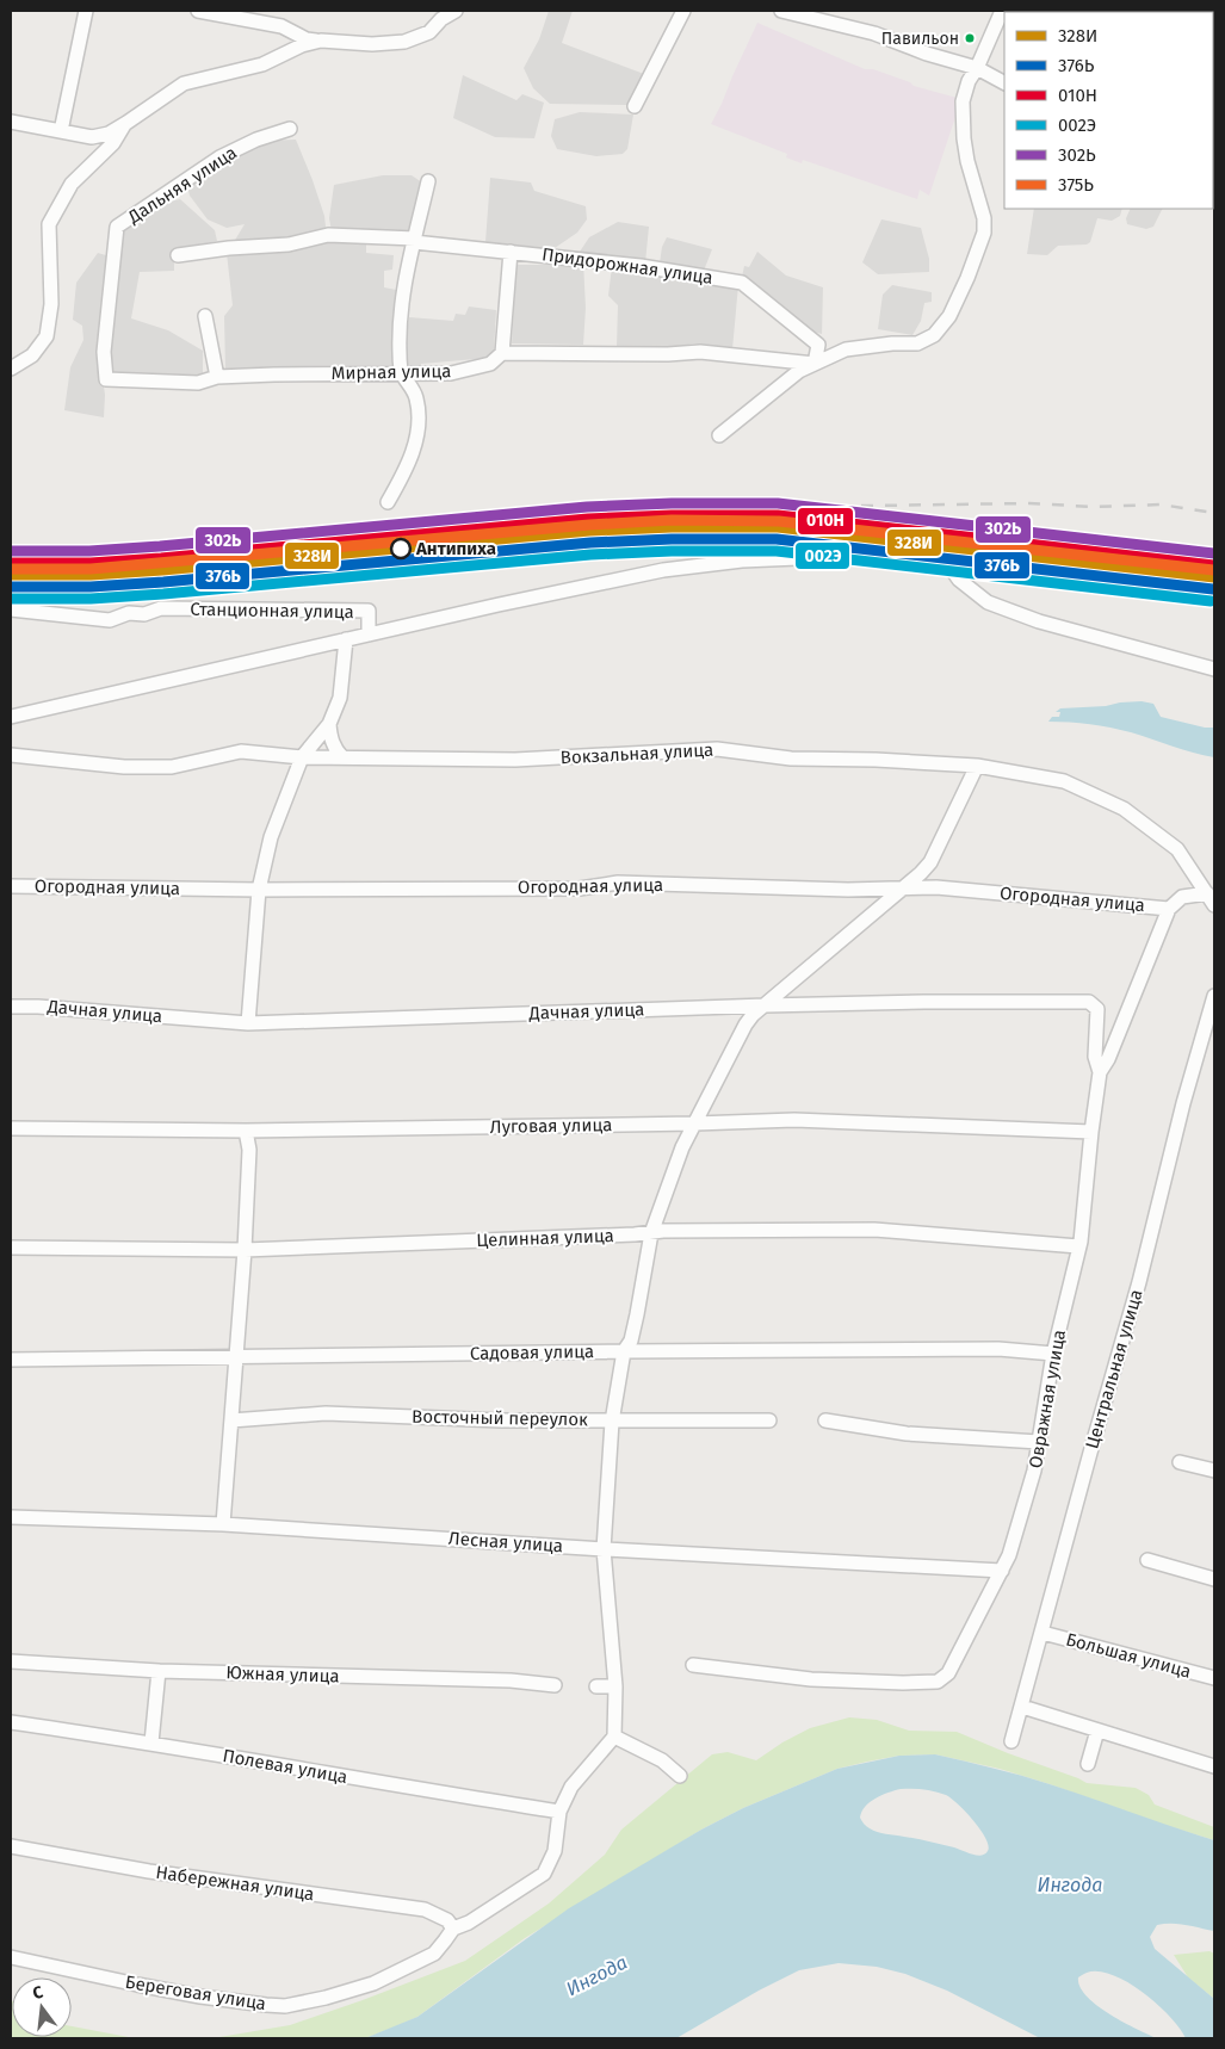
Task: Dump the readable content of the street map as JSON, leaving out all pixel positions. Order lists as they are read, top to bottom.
{
  "streets": {
    "street": [
      "Дальняя улица",
      "Придорожная улица",
      "Мирная улица",
      "Станционная улица",
      "Вокзальная улица",
      "Огородная улица",
      "Дачная улица",
      "Луговая улица",
      "Целинная улица",
      "Садовая улица",
      "Центральная улица",
      "Овражная улица",
      "Восточный переулок",
      "Лесная улица",
      "Большая улица",
      "Южная улица",
      "Полевая улица",
      "Набережная улица",
      "Береговая улица"
    ]
  },
  "crossings": [
    ["Дальняя улица", "Мирная улица"],
    ["Придорожная улица", "Мирная улица"],
    ["Огородная улица", "Овражная улица"],
    ["Дачная улица", "Овражная улица"],
    ["Луговая улица", "Овражная улица"],
    ["Целинная улица", "Овражная улица"],
    ["Садовая улица", "Овражная улица"],
    ["Центральная улица", "Большая улица"],
    ["Овражная улица", "Лесная улица"],
    ["Полевая улица", "Береговая улица"],
    ["Набережная улица", "Береговая улица"]
  ],
  "water": ["Ингода"],
  "places": ["Павильон", "Антипиха"],
  "lines": [
    "transit line 302Ь",
    "transit line 010Н",
    "transit line 375Ь",
    "transit line 328И",
    "transit line 376Ь",
    "transit line 002Э"
  ],
  "legend": [
    "328И",
    "376Ь",
    "010Н",
    "002Э",
    "302Ь",
    "375Ь"
  ],
  "north": "top"
}
